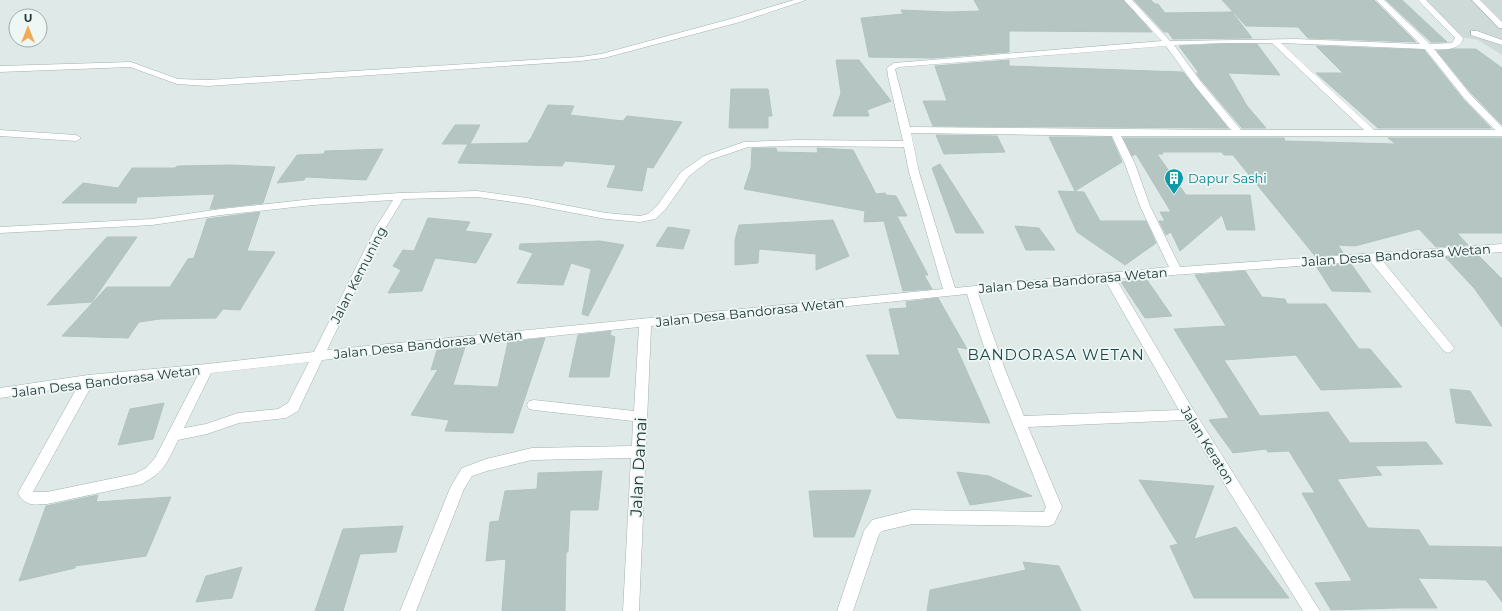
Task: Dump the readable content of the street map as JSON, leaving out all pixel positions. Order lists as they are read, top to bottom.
{
  "streets": {
    "street": [
      "Jalan Desa Bandorasa Wetan",
      "Jalan Kemuning",
      "Jalan Keraton",
      "Jalan Damai"
    ]
  },
  "crossings": [
    ["Jalan Desa Bandorasa Wetan", "Jalan Kemuning"],
    ["Jalan Desa Bandorasa Wetan", "Jalan Keraton"],
    ["Jalan Desa Bandorasa Wetan", "Jalan Damai"]
  ],
  "districts": ["BANDORASA WETAN"],
  "places": {
    "building": ["Dapur Sashi"]
  },
  "north": "top"
}
